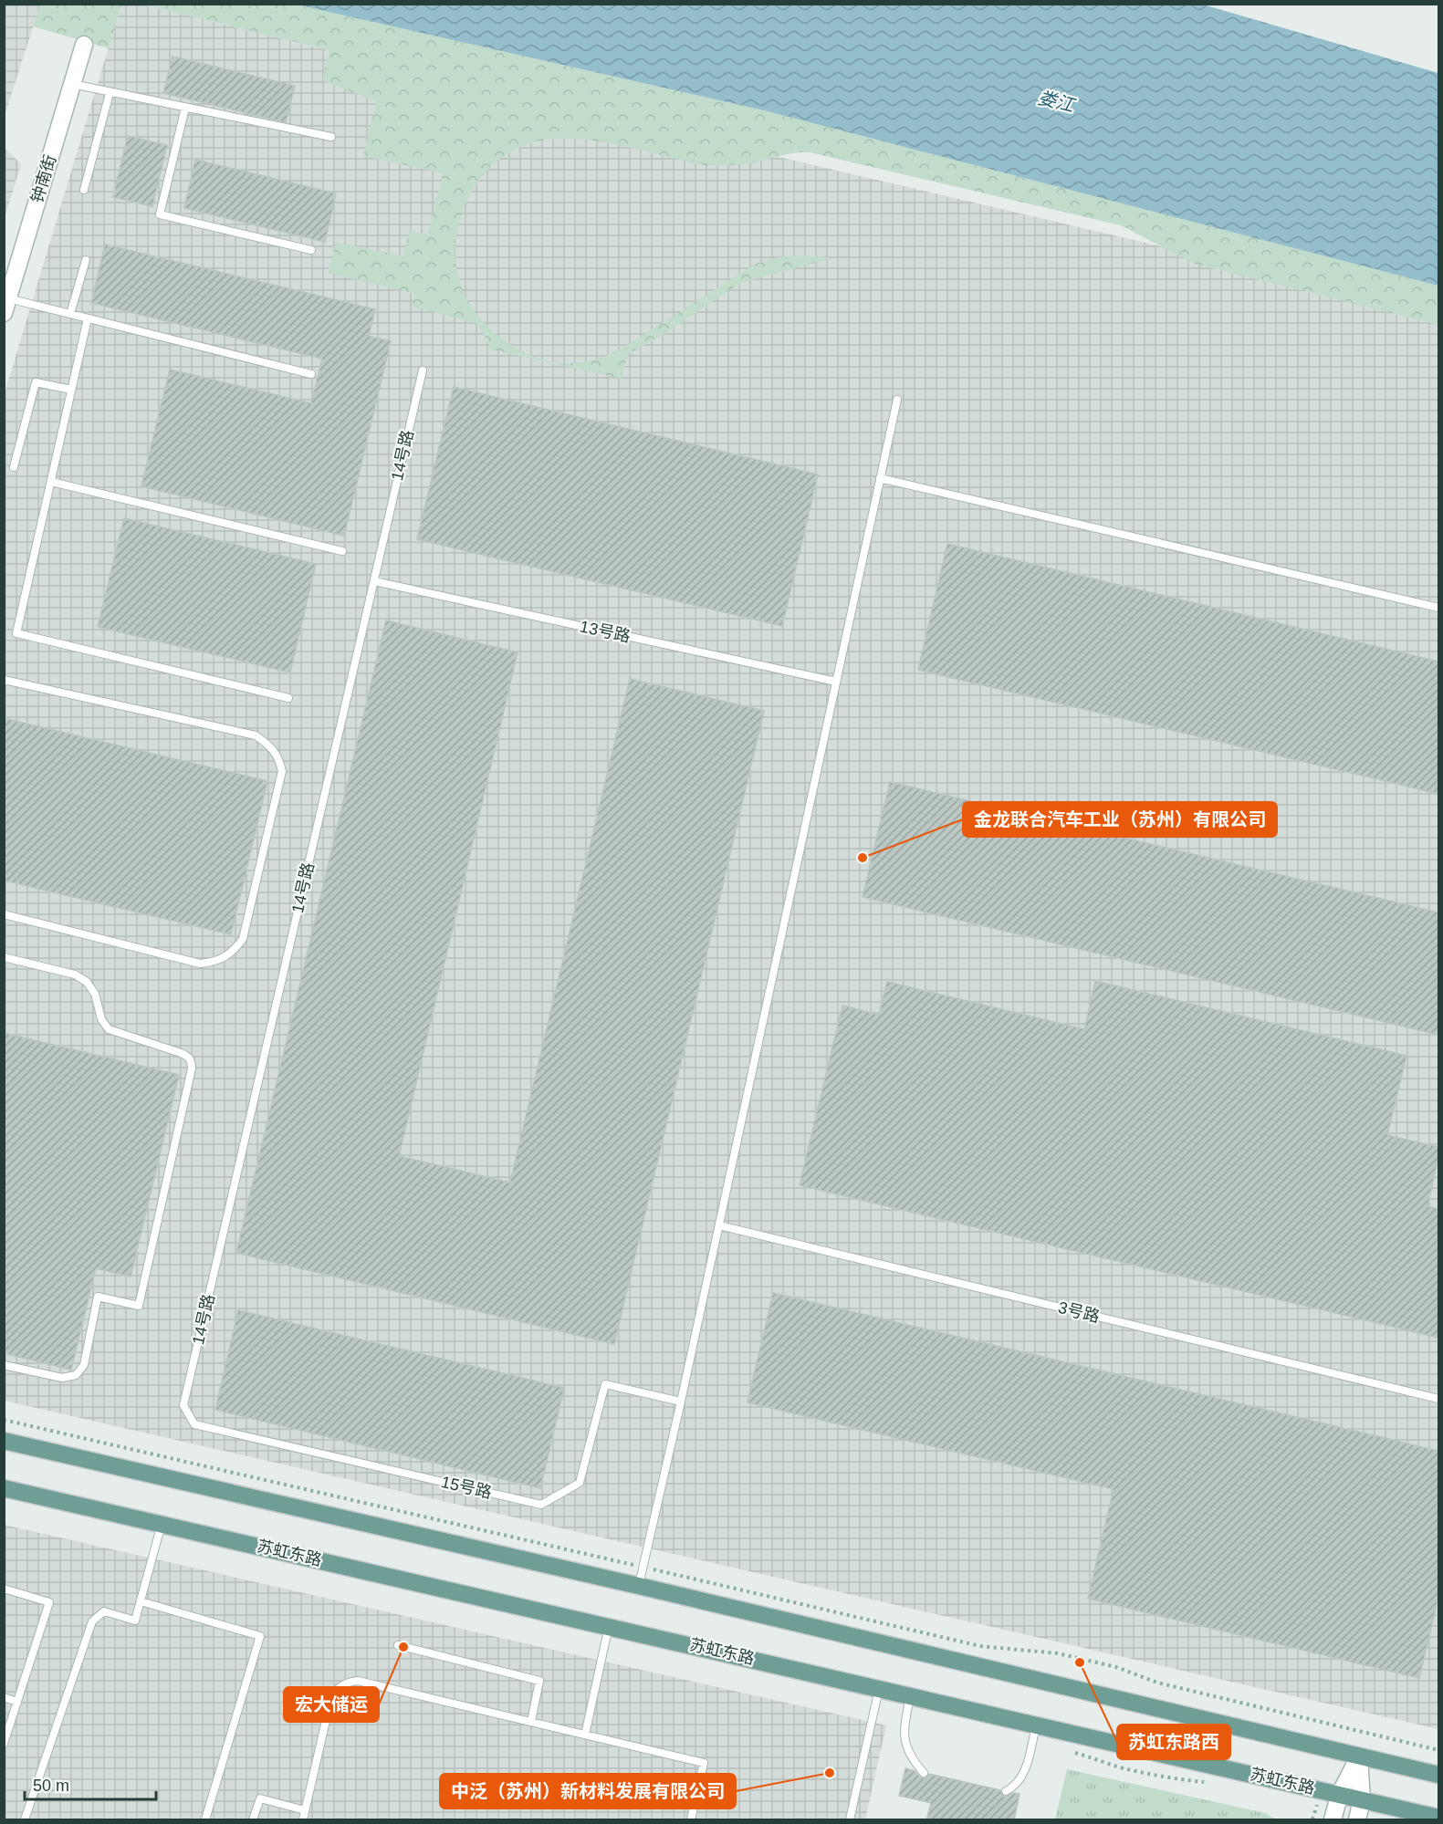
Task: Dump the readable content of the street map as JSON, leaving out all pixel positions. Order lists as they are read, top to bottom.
{
  "streets": {
    "main road": ["苏虹东路"],
    "street": ["钟南街"],
    "lane": [
      "14号路",
      "13号路",
      "3号路",
      "15号路"
    ]
  },
  "crossings": [
    ["14号路", "13号路"],
    ["14号路", "15号路"]
  ],
  "water": ["娄江"],
  "places": [
    "金龙联合汽车工业（苏州）有限公司",
    "宏大储运",
    "苏虹东路西",
    "中泛（苏州）新材料发展有限公司"
  ],
  "scale_bar": "50 m"
}
